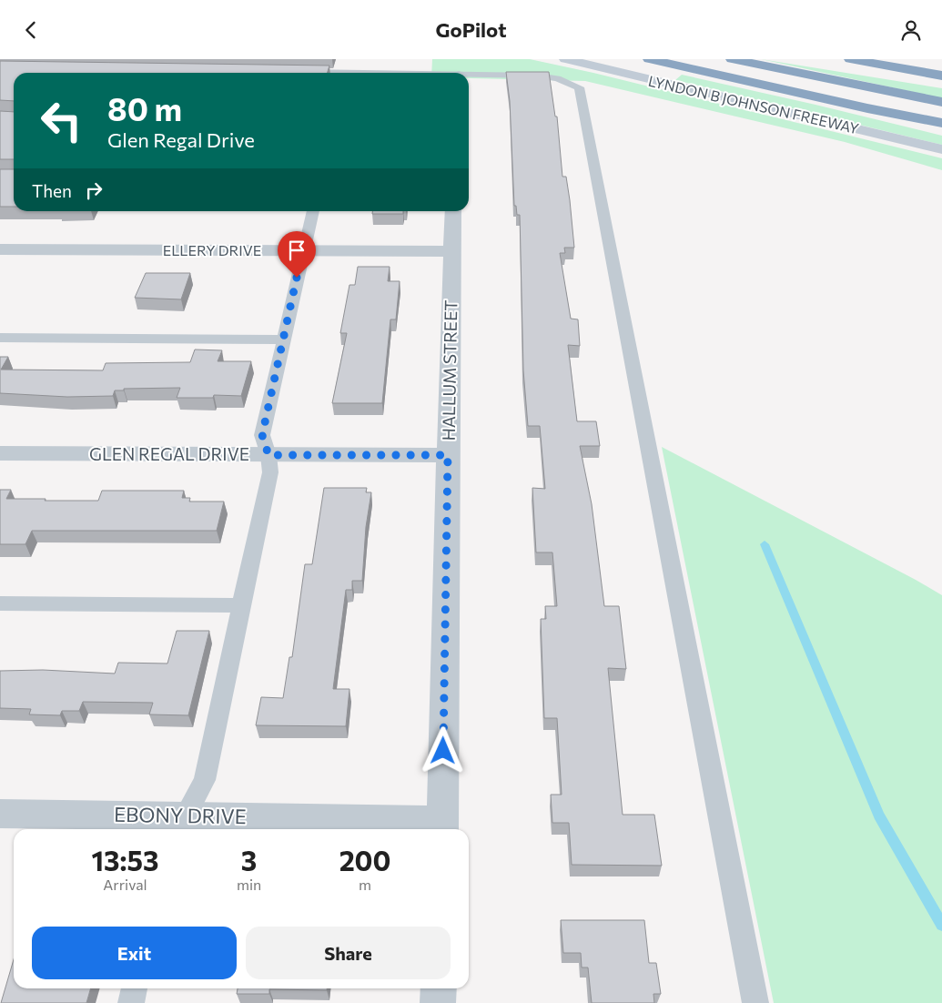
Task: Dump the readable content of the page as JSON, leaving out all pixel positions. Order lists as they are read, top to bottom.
{
  "streets": {
    "main road": ["LYNDON B JOHNSON FREEWAY"],
    "street": [
      "ELLERY DRIVE",
      "HALLUM STREET",
      "GLEN REGAL DRIVE",
      "EBONY DRIVE"
    ]
  },
  "crossings": [
    ["ELLERY DRIVE", "HALLUM STREET"],
    ["HALLUM STREET", "GLEN REGAL DRIVE"],
    ["HALLUM STREET", "EBONY DRIVE"]
  ],
  "page": {
    "header": "GoPilot",
    "turn": ["80 m", "Glen Regal Drive"],
    "then": "Then",
    "eta": [
      "13:53",
      "Arrival",
      "3",
      "min",
      "200",
      "m"
    ],
    "buttons": ["Exit", "Share"]
  }
}
